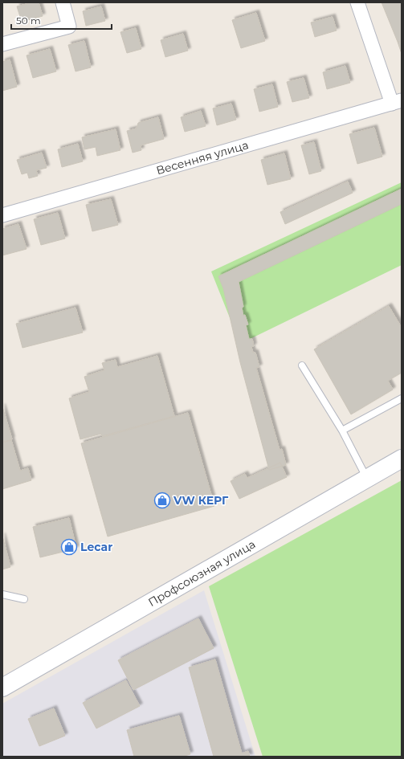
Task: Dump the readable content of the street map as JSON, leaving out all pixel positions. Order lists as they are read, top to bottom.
{
  "streets": {
    "main road": ["Профсоюзная улица"],
    "street": ["Весенняя улица"]
  },
  "places": {
    "shop": ["VW КЕРГ", "Lecar"]
  },
  "scale_bar": "50 m"
}
